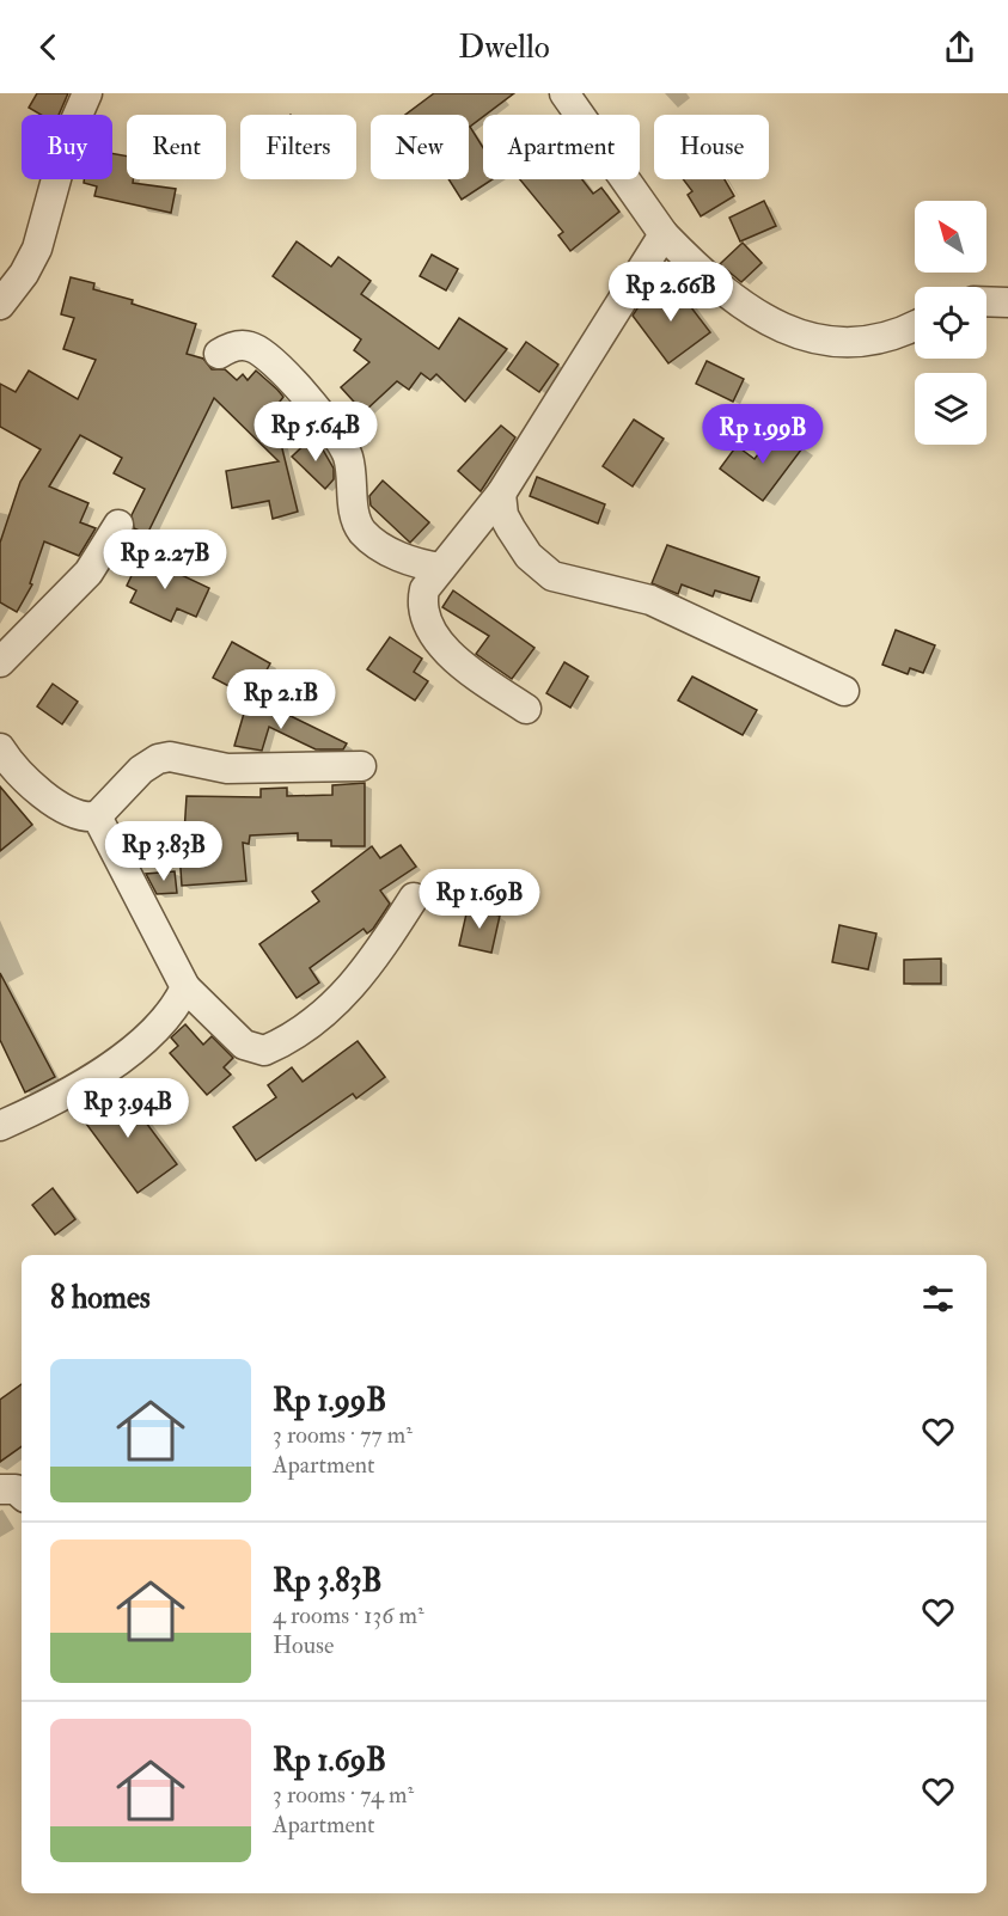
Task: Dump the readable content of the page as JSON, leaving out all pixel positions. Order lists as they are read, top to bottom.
{
  "north": "top left",
  "page": {
    "header": "Dwello",
    "chip": [
      "Buy",
      "Rent",
      "Filters",
      "New",
      "Apartment",
      "House"
    ],
    "price": [
      "Rp 2.66B",
      "Rp 5.64B",
      "Rp 1.99B",
      "Rp 2.27B",
      "Rp 2.1B",
      "Rp 3.83B",
      "Rp 1.69B",
      "Rp 3.94B"
    ],
    "heading": "8 homes",
    "list": [
      {
        "name": "Rp 1.99B",
        "note": "3 rooms · 77 m² · Apartment"
      },
      {
        "name": "Rp 3.83B",
        "note": "4 rooms · 136 m² · House"
      },
      {
        "name": "Rp 1.69B",
        "note": "3 rooms · 74 m² · Apartment"
      }
    ]
  }
}
